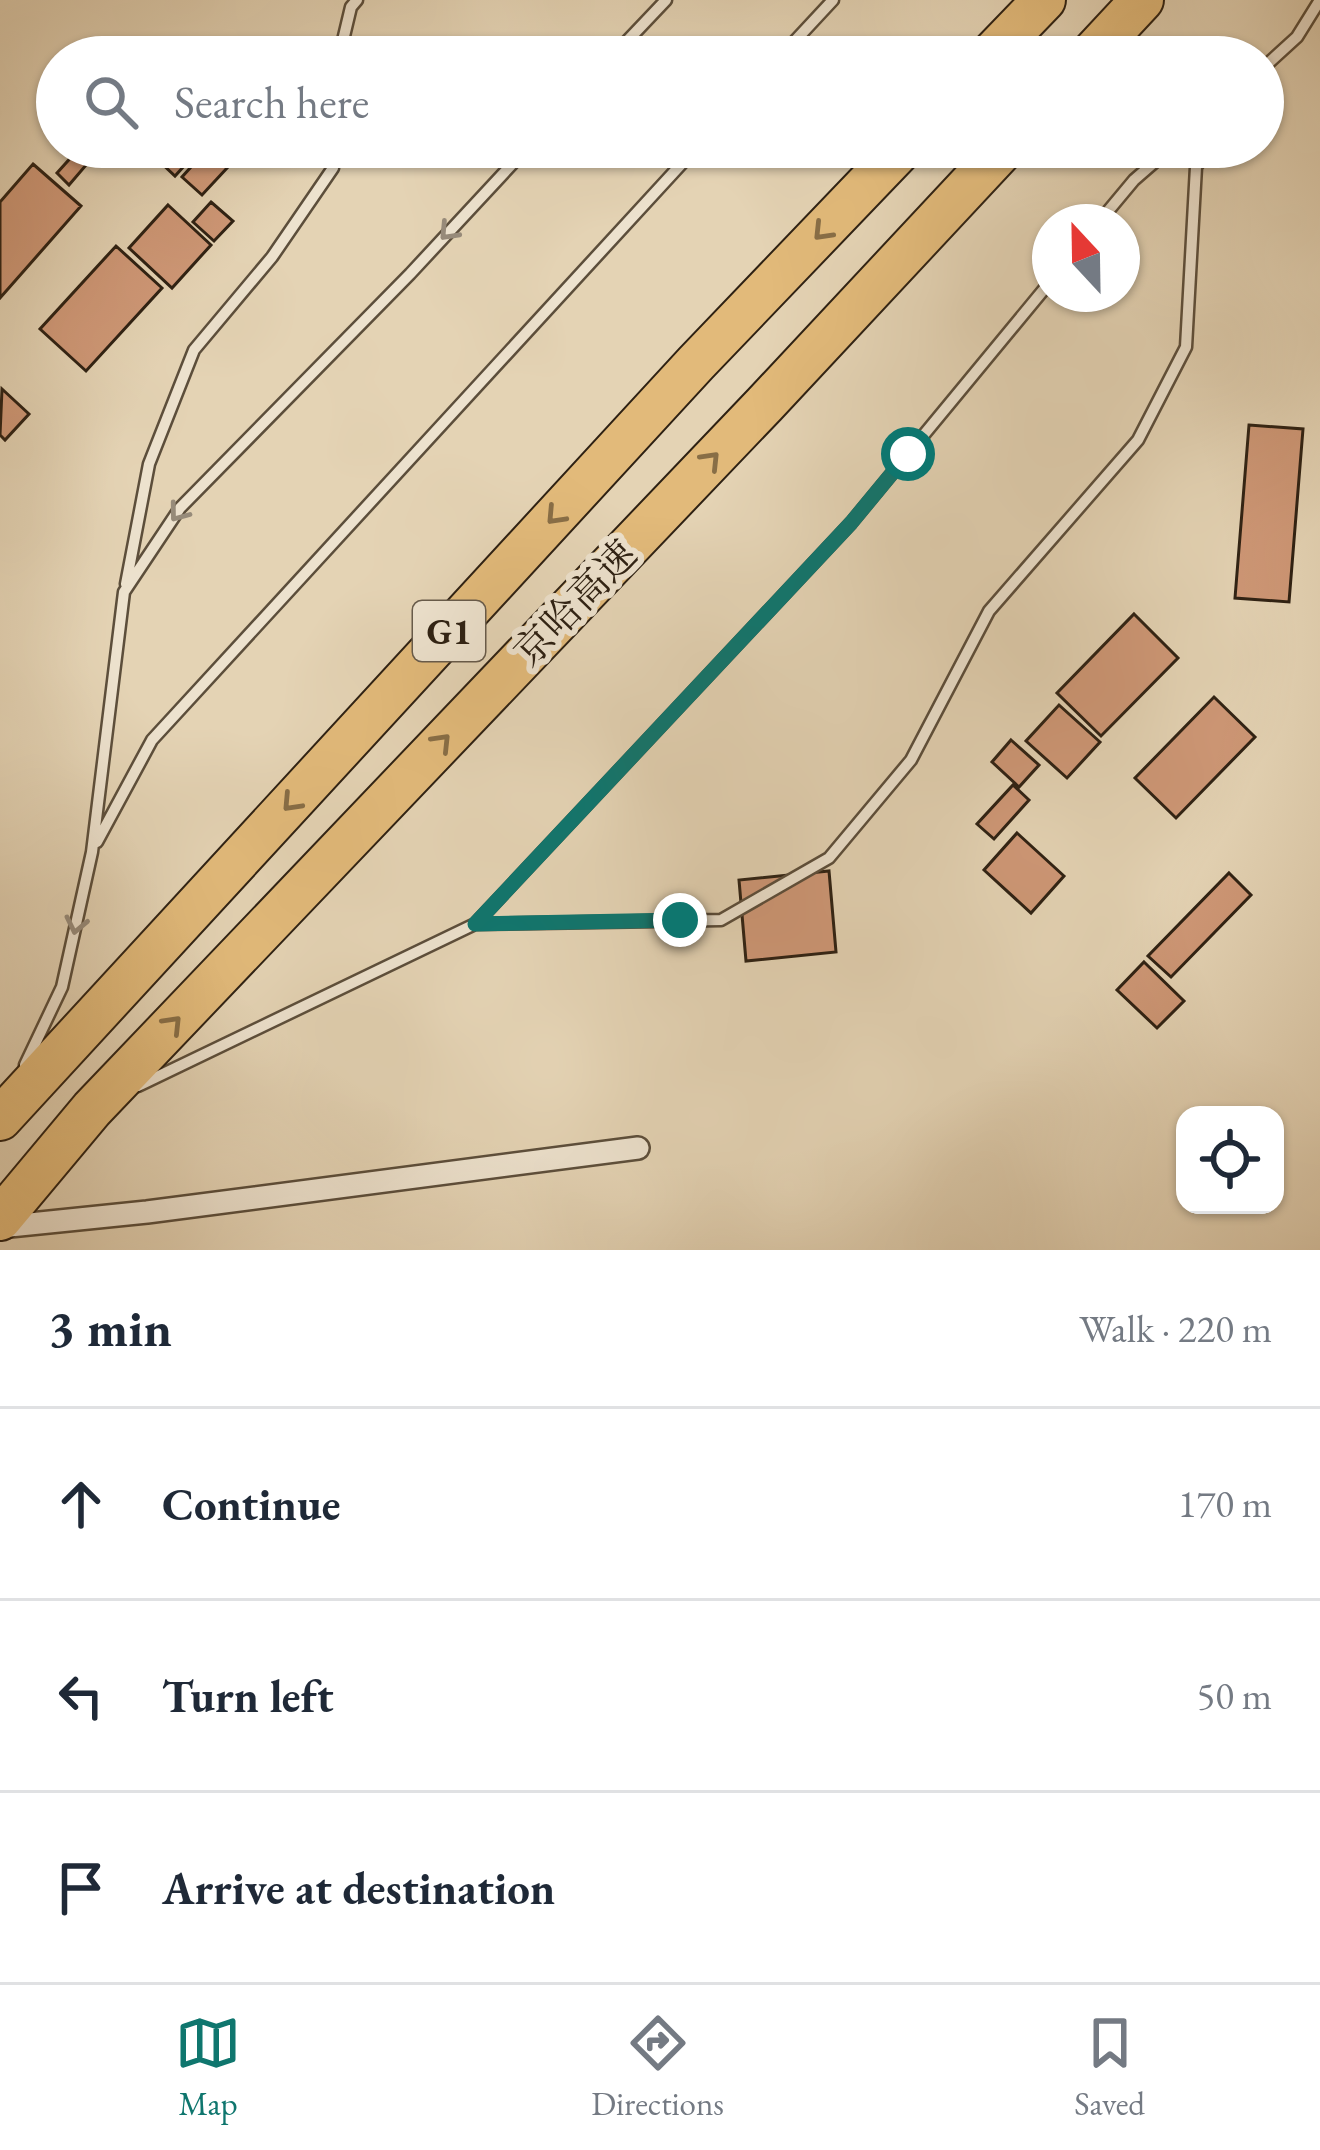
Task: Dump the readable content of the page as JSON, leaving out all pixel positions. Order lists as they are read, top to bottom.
{
  "streets": {
    "highway": ["京哈高速", "G1"]
  },
  "north": "top",
  "page": {
    "search": "Search here",
    "heading": ["3 min", "Walk · 220 m"],
    "list": [
      ["Continue", "170 m"],
      ["Turn left", "50 m"],
      "Arrive at destination"
    ],
    "nav": ["Map", "Directions", "Saved"]
  }
}
